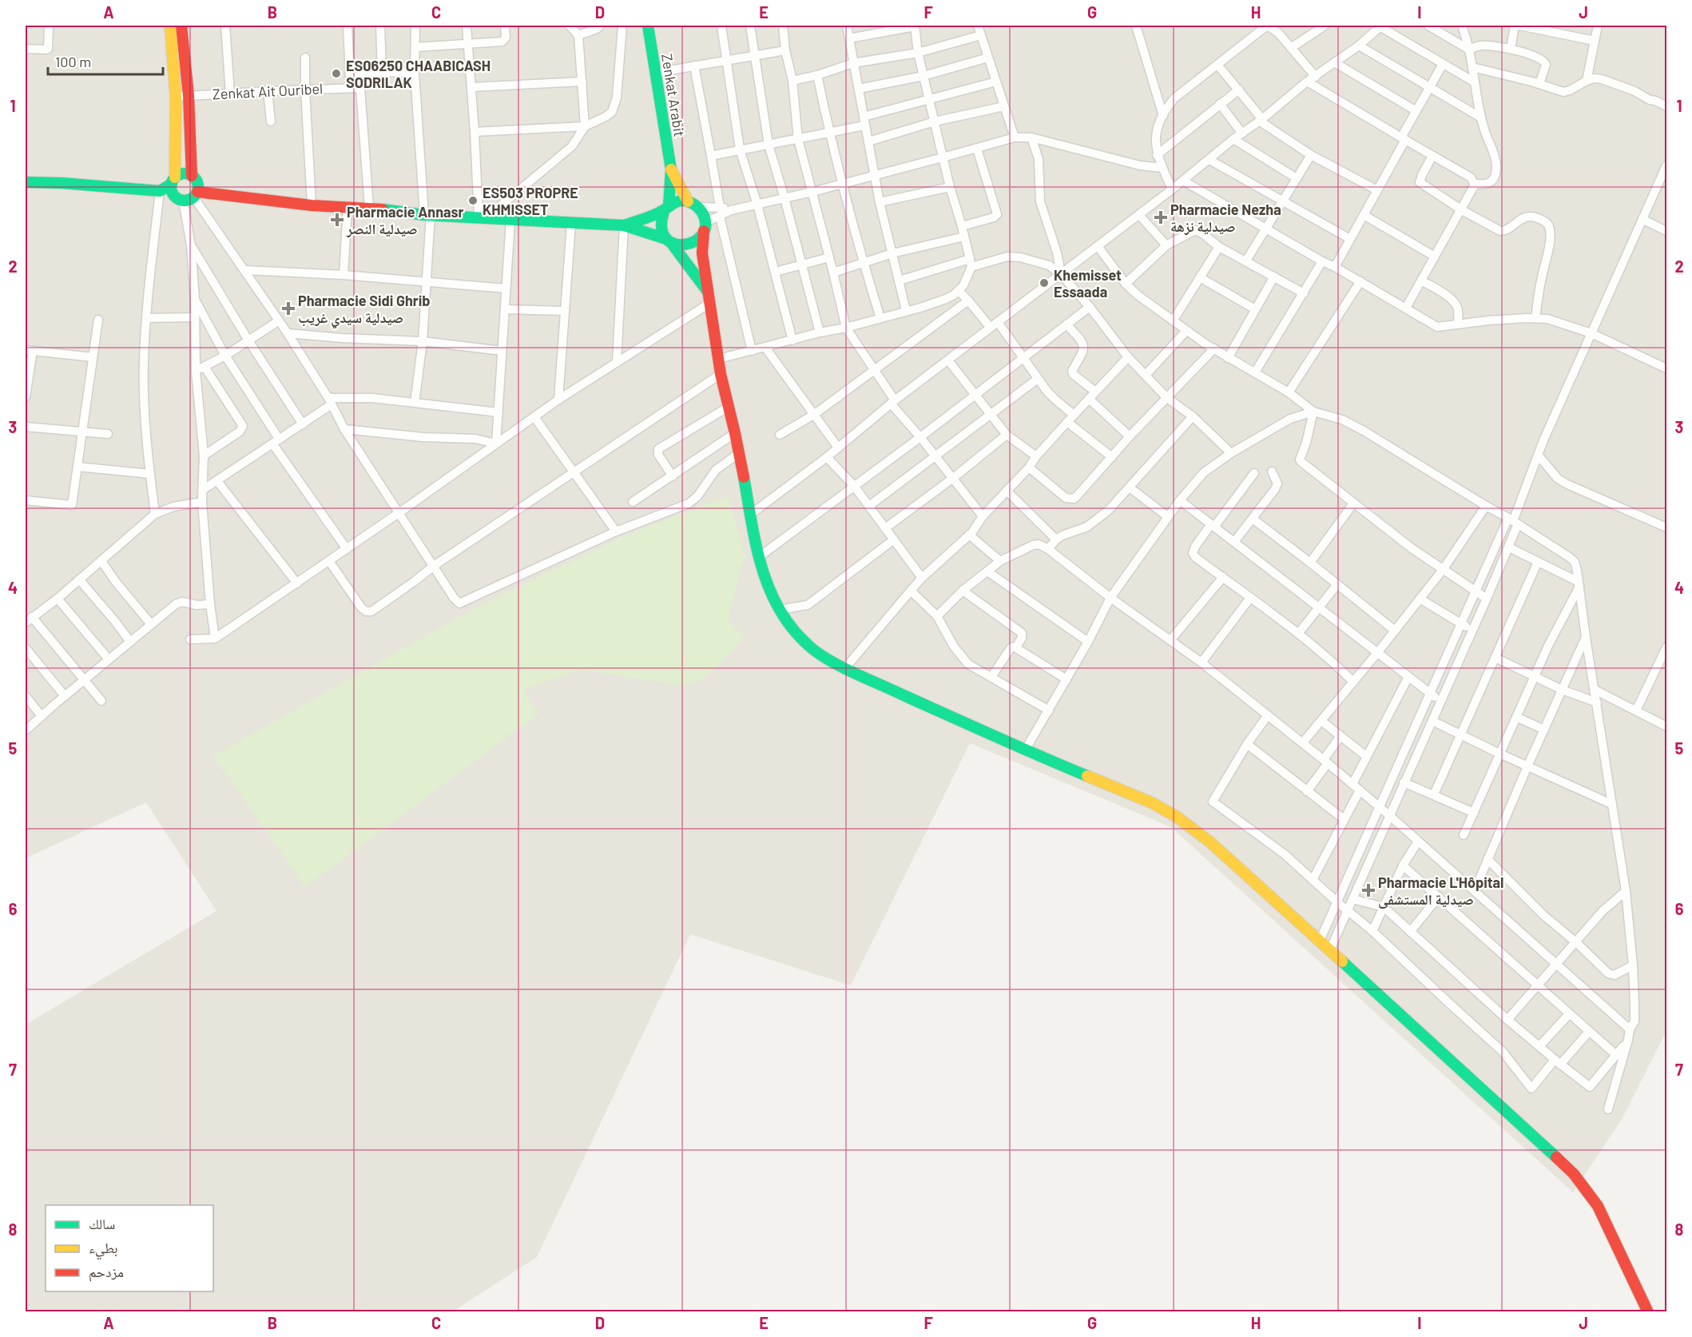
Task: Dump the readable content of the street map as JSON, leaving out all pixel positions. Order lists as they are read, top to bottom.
{
  "streets": {
    "main road": ["Zenkat Arabit"],
    "street": ["Zenkat Ait Ouribel"]
  },
  "places": {
    "other": ["ES06250 CHAABICASH SODRILAK", "ES503 PROPRE KHMISSET", "Khemisset Essaada"],
    "health": [
      "Pharmacie Nezha صيدلية نزهة",
      "Pharmacie Annasr صيدلية النصر",
      "Pharmacie Sidi Ghrib صيدلية سيدي غريب",
      "Pharmacie L'Hôpital صيدلية المستشفى"
    ]
  },
  "legend": ["سالك", "بطيء", "مزدحم"],
  "scale_bar": "100 m",
  "grid": {
    "columns": [
      "A",
      "B",
      "C",
      "D",
      "E",
      "F",
      "G",
      "H",
      "I",
      "J"
    ],
    "rows": [
      "1",
      "2",
      "3",
      "4",
      "5",
      "6",
      "7",
      "8"
    ]
  }
}
